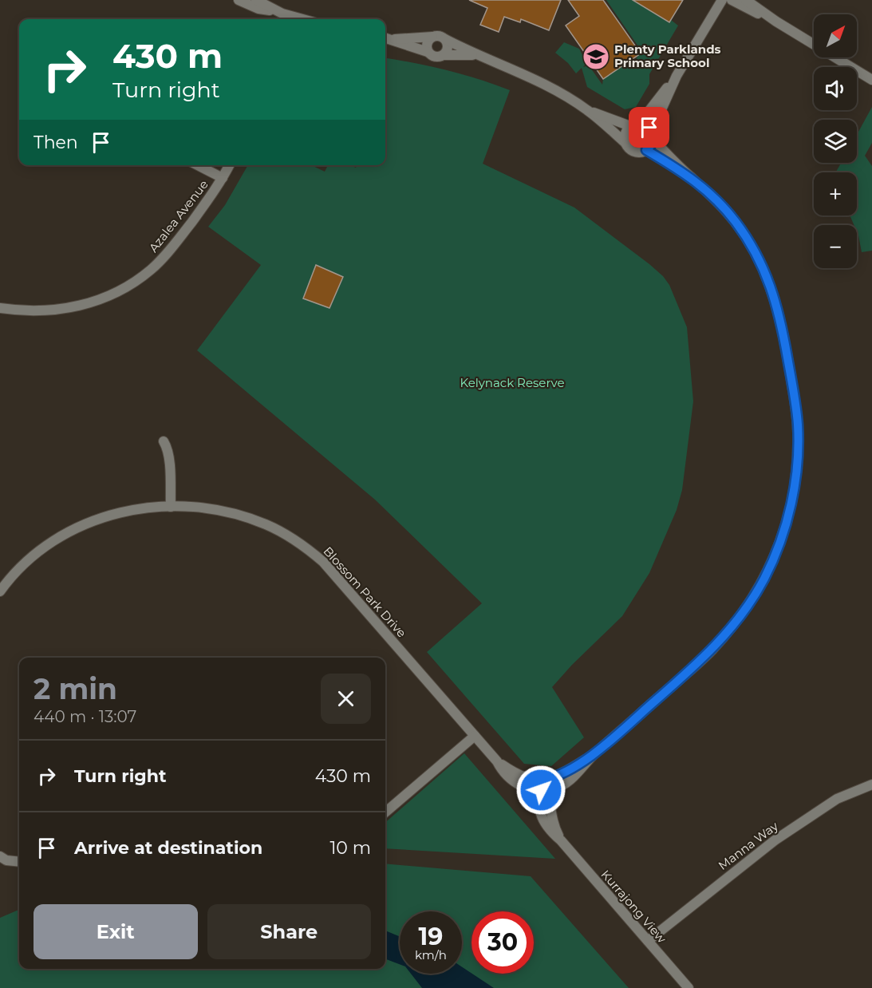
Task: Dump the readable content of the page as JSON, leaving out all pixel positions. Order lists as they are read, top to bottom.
{
  "streets": {
    "street": [
      "Azalea Avenue",
      "Blossom Park Drive",
      "Manna Way",
      "Kurrajong View"
    ]
  },
  "crossings": [
    ["Blossom Park Drive", "Kurrajong View"],
    ["Manna Way", "Kurrajong View"]
  ],
  "parks": ["Kelynack Reserve"],
  "places": {
    "school or university": ["Plenty Parklands Primary School"]
  },
  "north": "top right",
  "page": {
    "map_buttons": ["+", "−"],
    "turn": ["430 m", "Turn right"],
    "then": "Then",
    "heading": ["2 min", "440 m · 13:07"],
    "list": [
      {
        "name": "Turn right",
        "value": "430 m"
      },
      {
        "name": "Arrive at destination",
        "value": "10 m"
      }
    ],
    "buttons": ["Exit", "Share"],
    "speed": "19 km/h",
    "limit": "30"
  }
}
